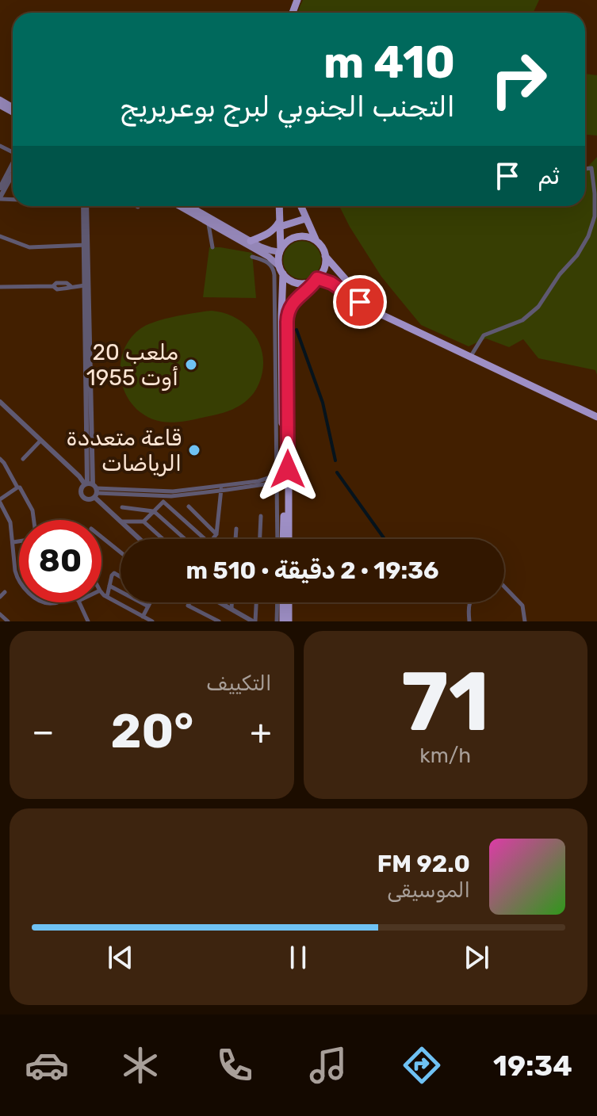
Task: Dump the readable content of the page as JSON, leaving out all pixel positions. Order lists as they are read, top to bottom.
{
  "places": ["ملعب 20 أوت 1955", "قاعة متعددة الرياضات"],
  "page": {
    "turn": ["410 m", "التجنب الجنوبي لبرج بوعريريج"],
    "then": "ثم",
    "limit": "80",
    "trip": "19:36 · 2 دقيقة · 510 m",
    "tile": [
      ["71", "km/h"],
      "التكييف"
    ],
    "heat": ["−", "20°", "+"],
    "song": ["92.0 FM", "الموسيقى"],
    "tabs": "19:34"
  }
}
